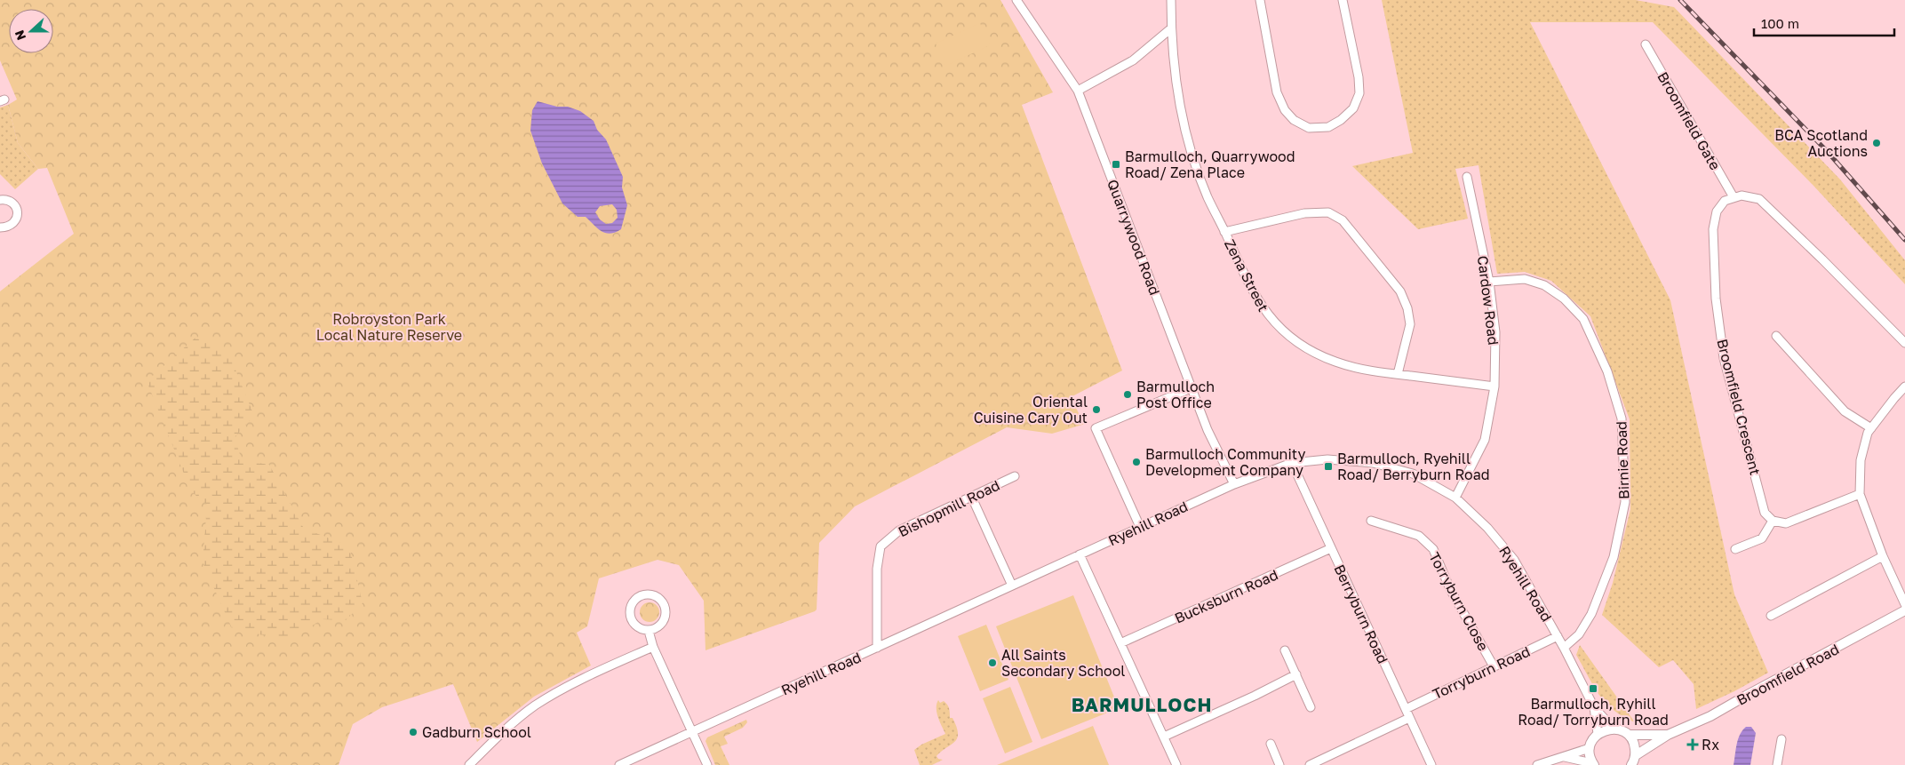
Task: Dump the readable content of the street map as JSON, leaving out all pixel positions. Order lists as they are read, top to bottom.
{
  "streets": {
    "street": [
      "Broomfield Gate",
      "Quarrywood Road",
      "Zena Street",
      "Cardow Road",
      "Broomfield Crescent",
      "Birnie Road",
      "Bishopmill Road",
      "Ryehill Road",
      "Bucksburn Road",
      "Torryburn Close",
      "Berryburn Road",
      "Torryburn Road",
      "Broomfield Road"
    ]
  },
  "crossings": [
    ["Broomfield Gate", "Broomfield Crescent"],
    ["Quarrywood Road", "Ryehill Road"],
    ["Zena Street", "Cardow Road"],
    ["Cardow Road", "Birnie Road"],
    ["Cardow Road", "Ryehill Road"],
    ["Birnie Road", "Ryehill Road"],
    ["Bishopmill Road", "Ryehill Road"],
    ["Ryehill Road", "Berryburn Road"],
    ["Ryehill Road", "Torryburn Road"],
    ["Bucksburn Road", "Berryburn Road"],
    ["Torryburn Close", "Torryburn Road"],
    ["Berryburn Road", "Torryburn Road"]
  ],
  "districts": ["BARMULLOCH"],
  "parks": ["Robroyston Park Local Nature Reserve"],
  "places": {
    "other": [
      "BCA Scotland Auctions",
      "Barmulloch Post Office",
      "Oriental Cuisine Cary Out",
      "Barmulloch Community Development Company",
      "All Saints Secondary School",
      "Gadburn School"
    ],
    "transit": ["Barmulloch, Quarrywood Road/ Zena Place", "Barmulloch, Ryehill Road/ Berryburn Road", "Barmulloch, Ryhill Road/ Torryburn Road"],
    "health": ["Rx"]
  },
  "scale_bar": "100 m",
  "north": "left"
}
